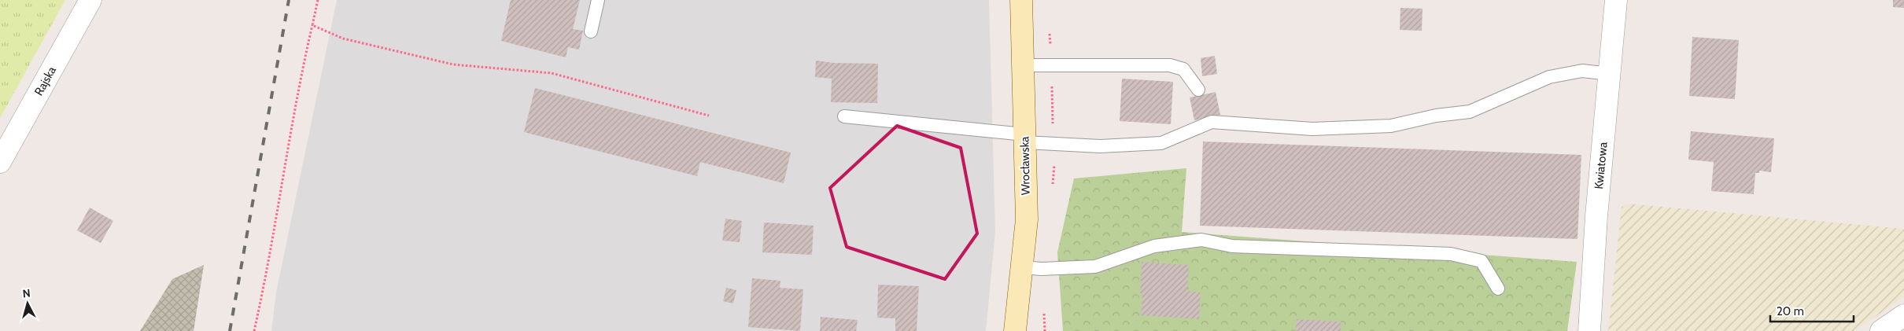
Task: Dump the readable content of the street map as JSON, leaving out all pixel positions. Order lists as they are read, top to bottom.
{
  "streets": {
    "main road": ["Wrocławska"],
    "street": ["Rajska", "Kwiatowa"]
  },
  "scale_bar": "20 m",
  "north": "top"
}
